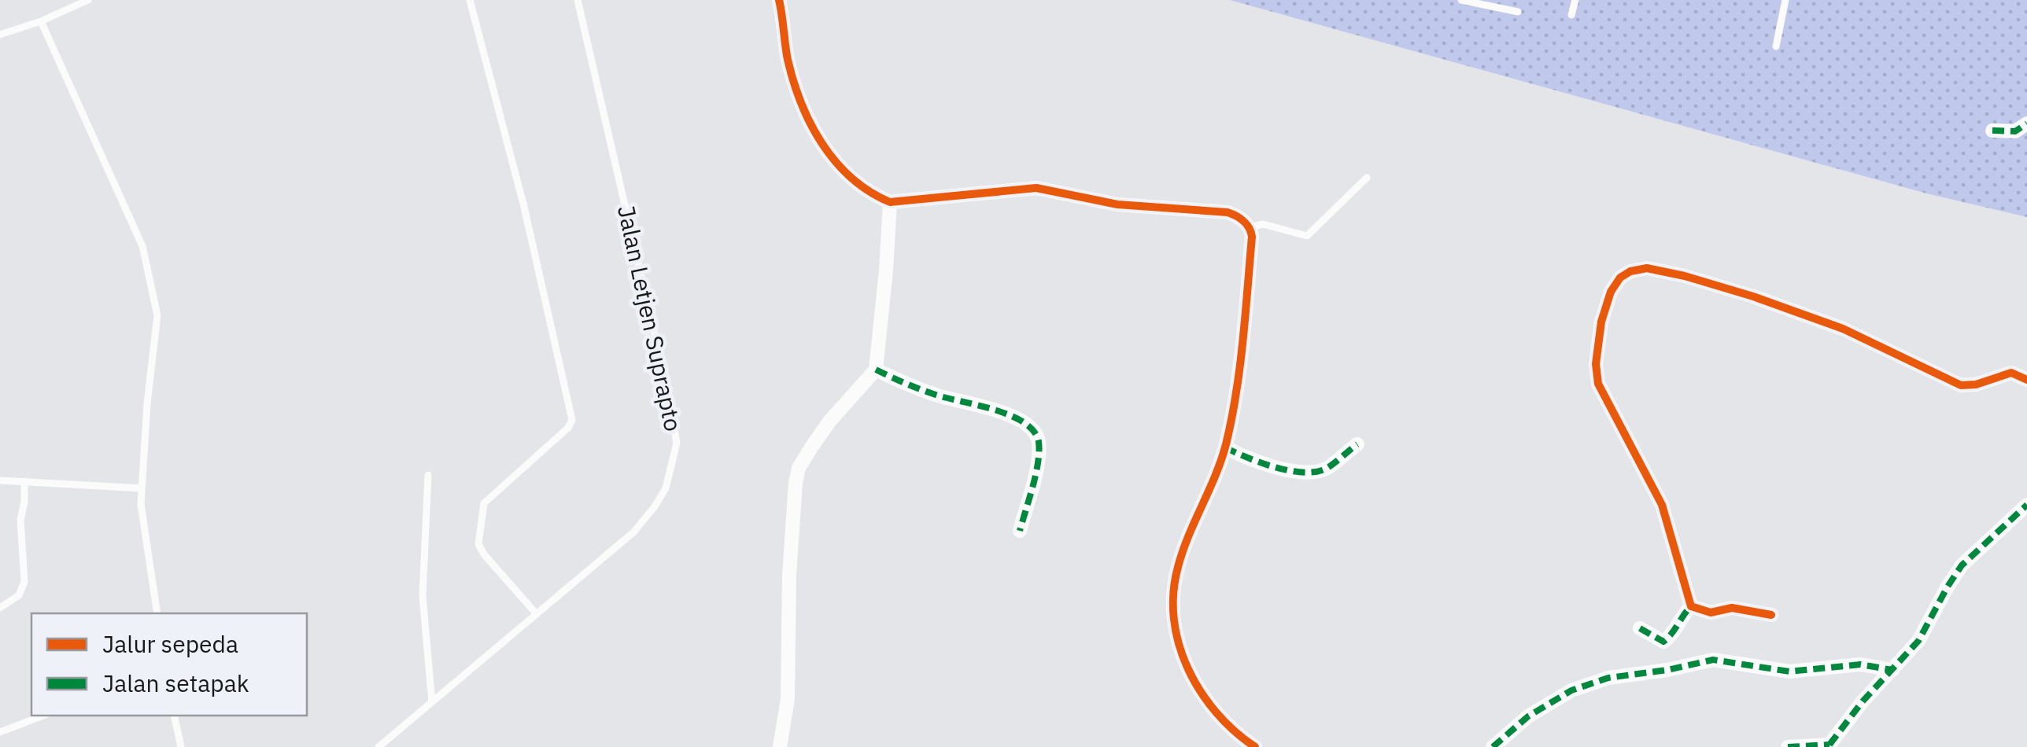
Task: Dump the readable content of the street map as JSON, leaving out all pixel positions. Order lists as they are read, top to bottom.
{
  "streets": {
    "lane": ["Jalan Letjen Suprapto"]
  },
  "legend": ["Jalur sepeda", "Jalan setapak"]
}
